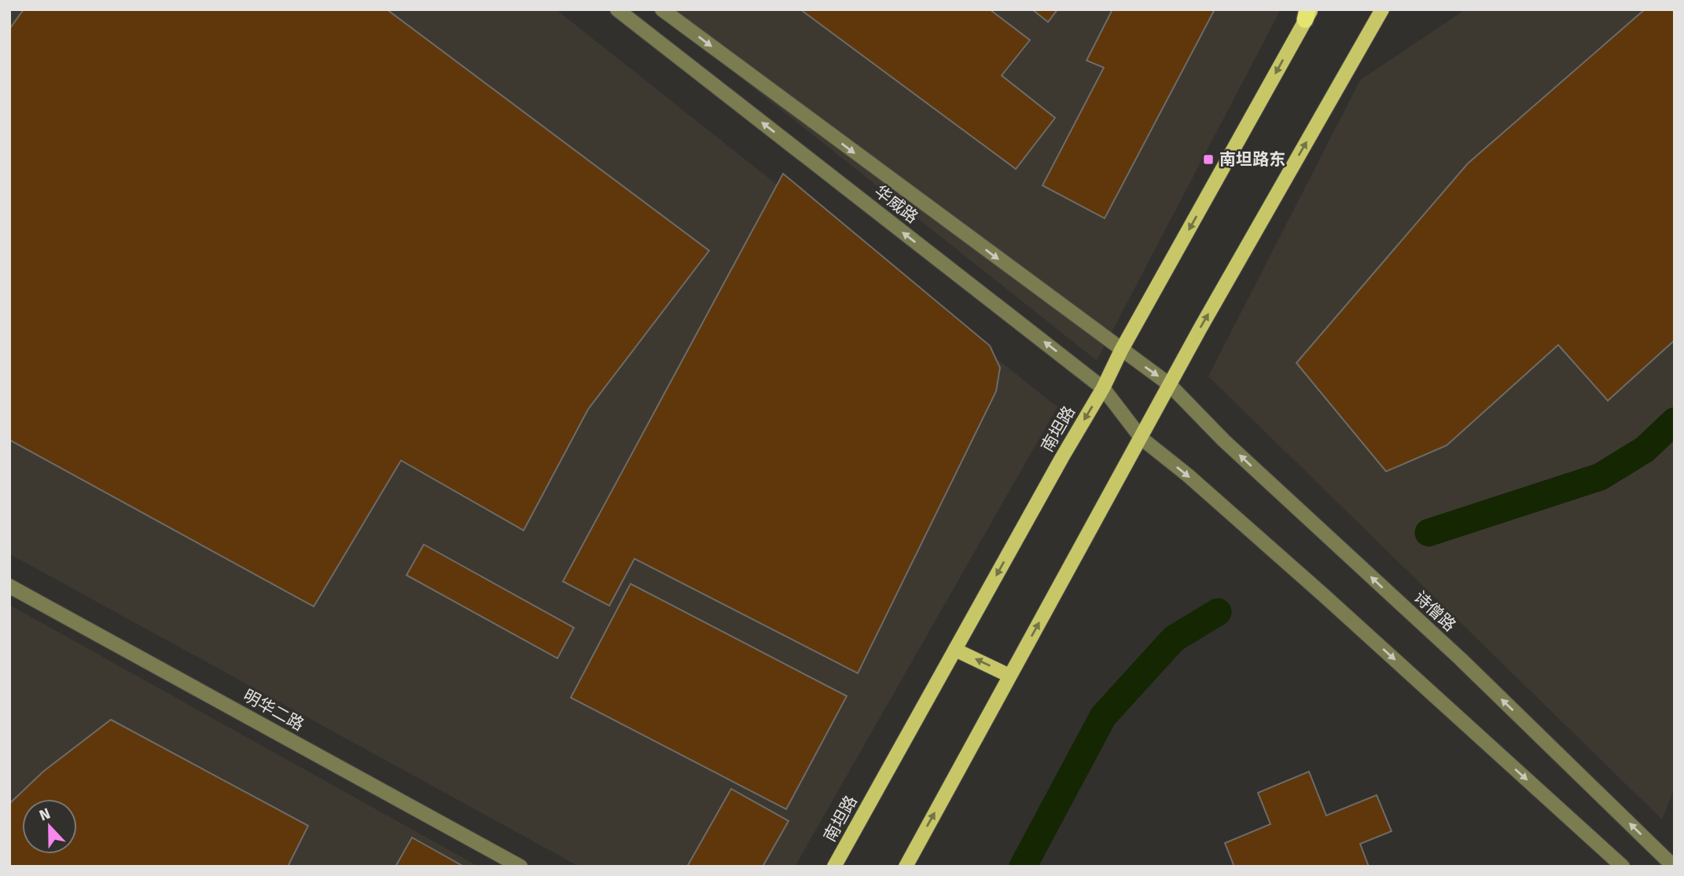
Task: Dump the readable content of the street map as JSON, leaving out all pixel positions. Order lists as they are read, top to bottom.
{
  "streets": {
    "main road": ["南坦路"],
    "street": ["华威路", "诗僧路", "明华二路"]
  },
  "crossings": [
    ["华威路", "南坦路"],
    ["南坦路", "诗僧路"]
  ],
  "one_way": ["华威路"],
  "places": {
    "transit": ["南坦路东"]
  },
  "north": "top"
}
